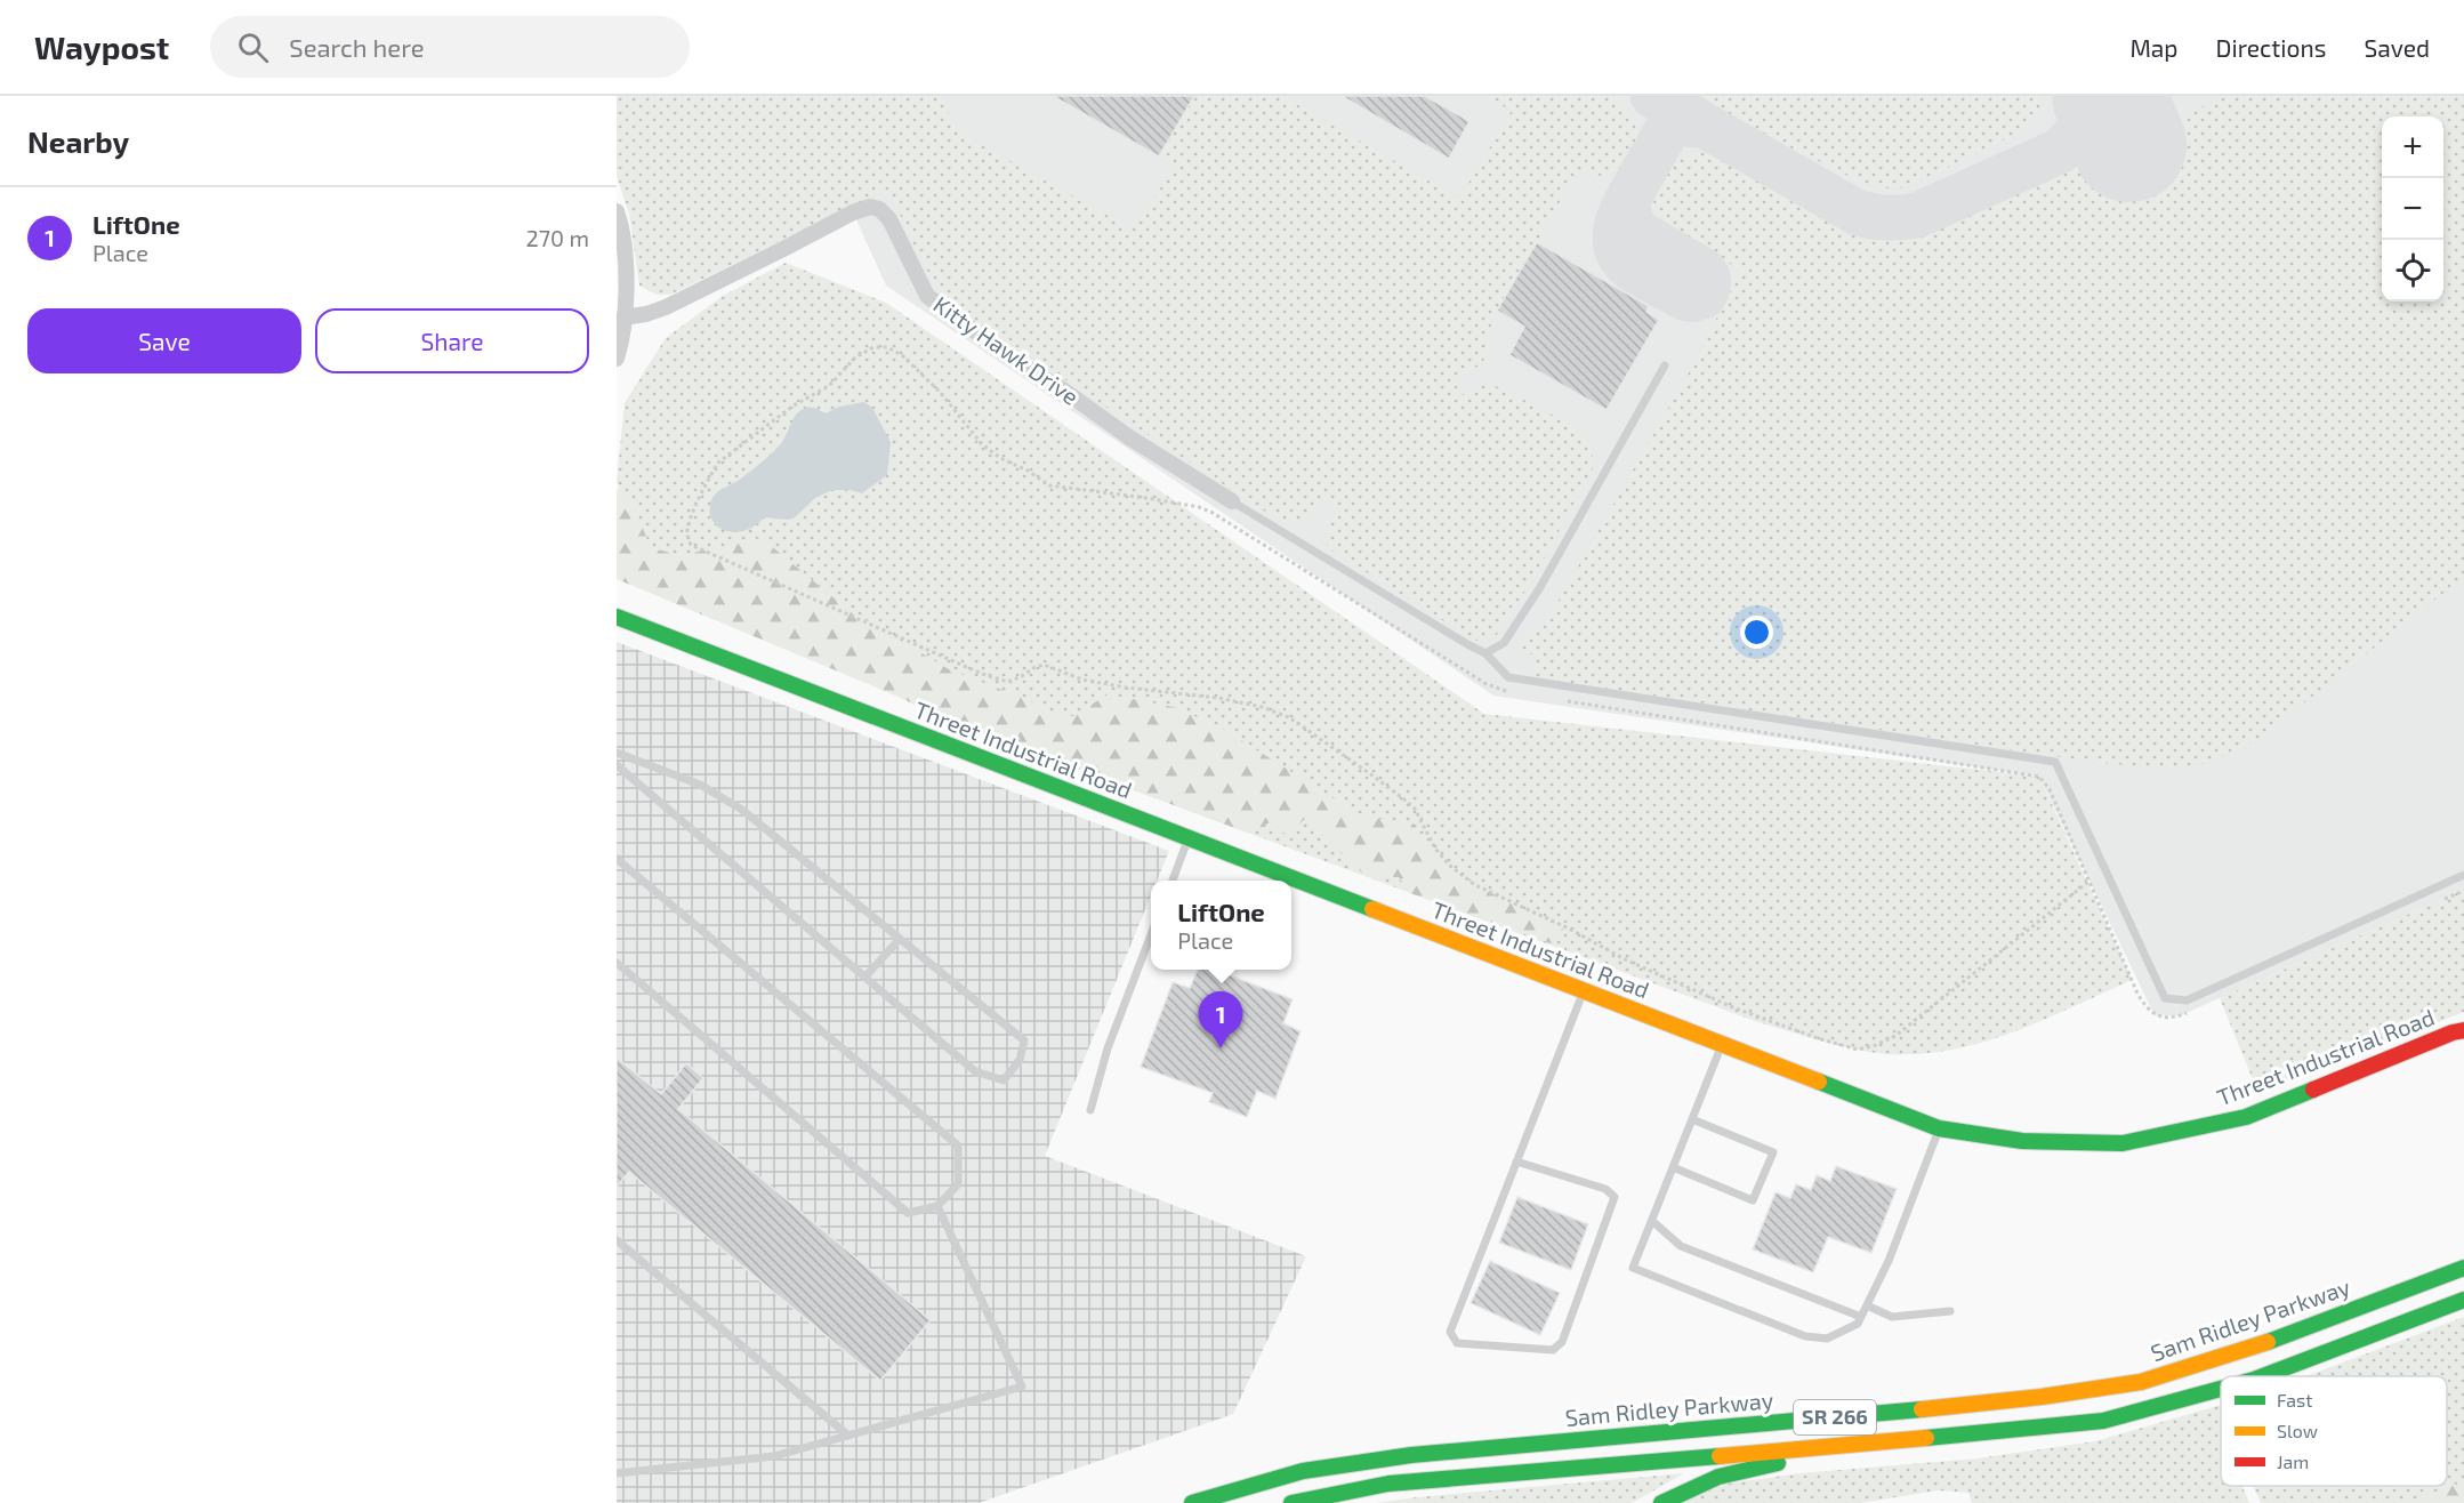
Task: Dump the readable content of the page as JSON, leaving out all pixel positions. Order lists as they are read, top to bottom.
{
  "streets": {
    "main road": ["Threet Industrial Road", "Sam Ridley Parkway", "SR 266"],
    "street": ["Kitty Hawk Drive"]
  },
  "legend": ["Fast", "Slow", "Jam"],
  "page": {
    "header": "Waypost",
    "search": "Search here",
    "nav": ["Map", "Directions", "Saved"],
    "heading": "Nearby",
    "map_buttons": ["+", "−"],
    "list": [
      {
        "mark": "1",
        "name": "LiftOne",
        "note": "Place",
        "value": "270 m"
      }
    ],
    "buttons": ["Save", "Share"],
    "popup": ["LiftOne", "Place"],
    "pins": "1"
  }
}
